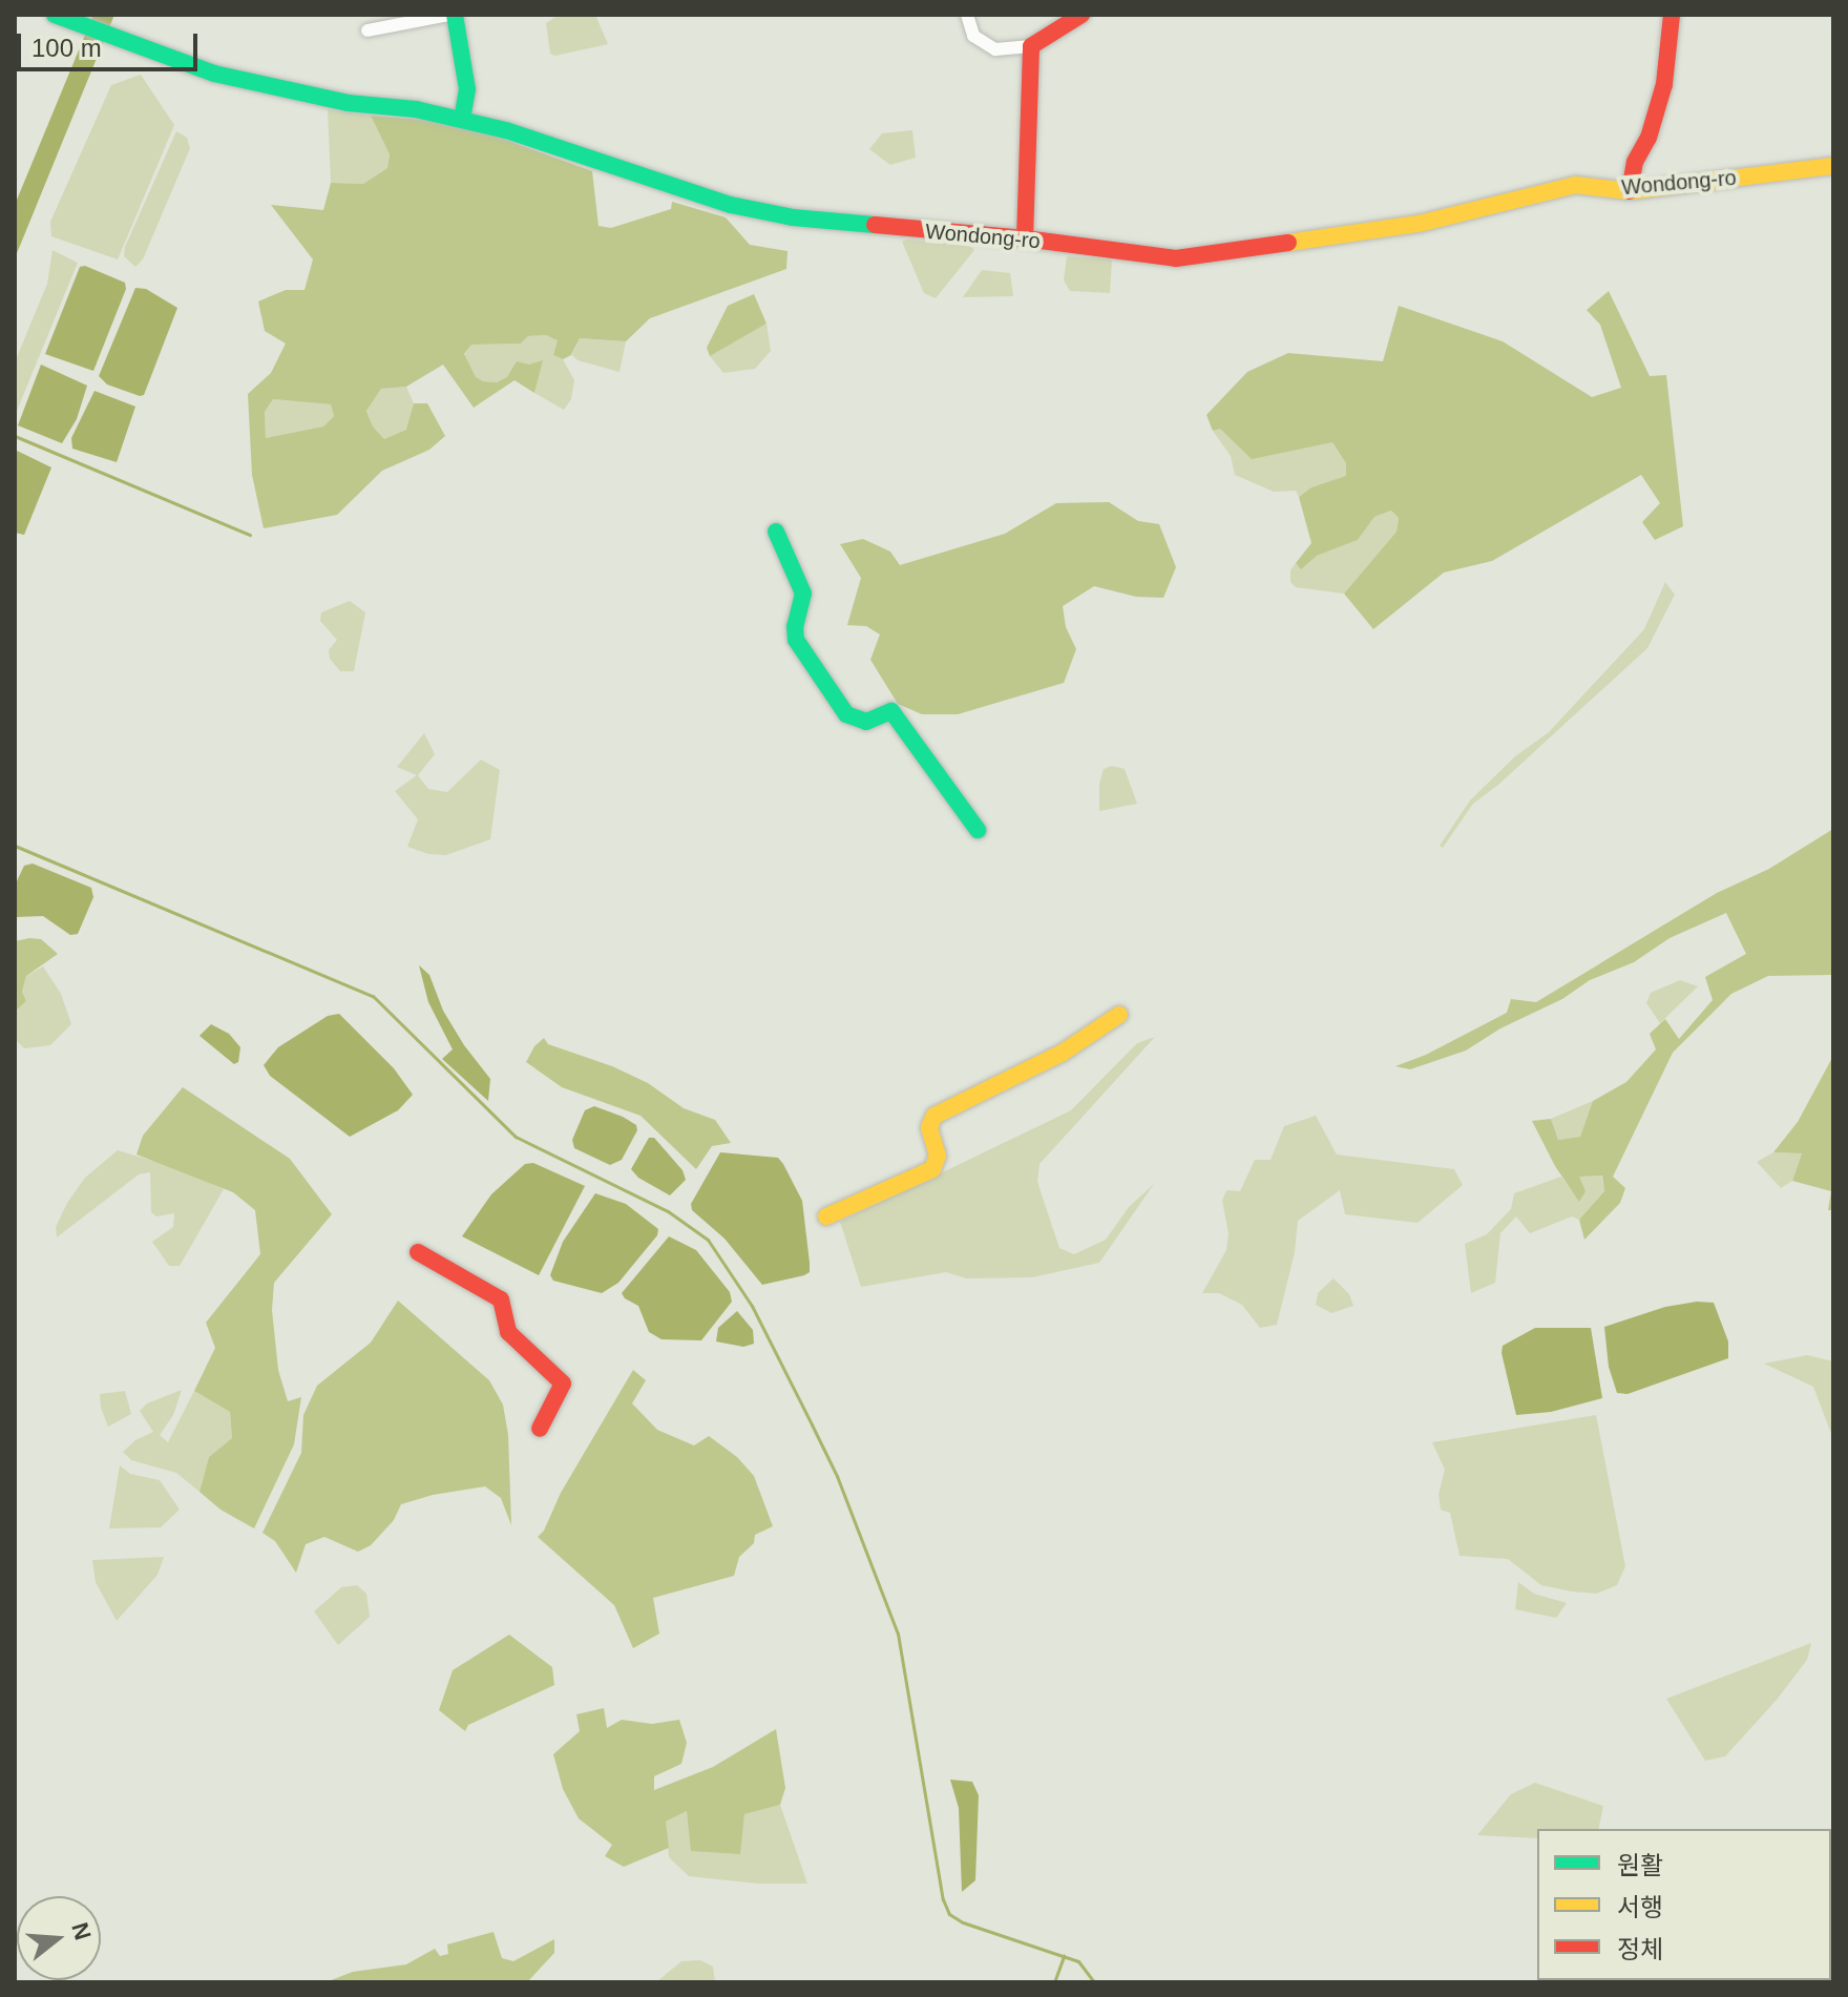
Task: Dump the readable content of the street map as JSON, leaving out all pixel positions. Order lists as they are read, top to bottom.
{
  "streets": {
    "street": ["Wondong-ro"]
  },
  "legend": ["원활", "서행", "정체"],
  "scale_bar": "100 m",
  "north": "right"
}
